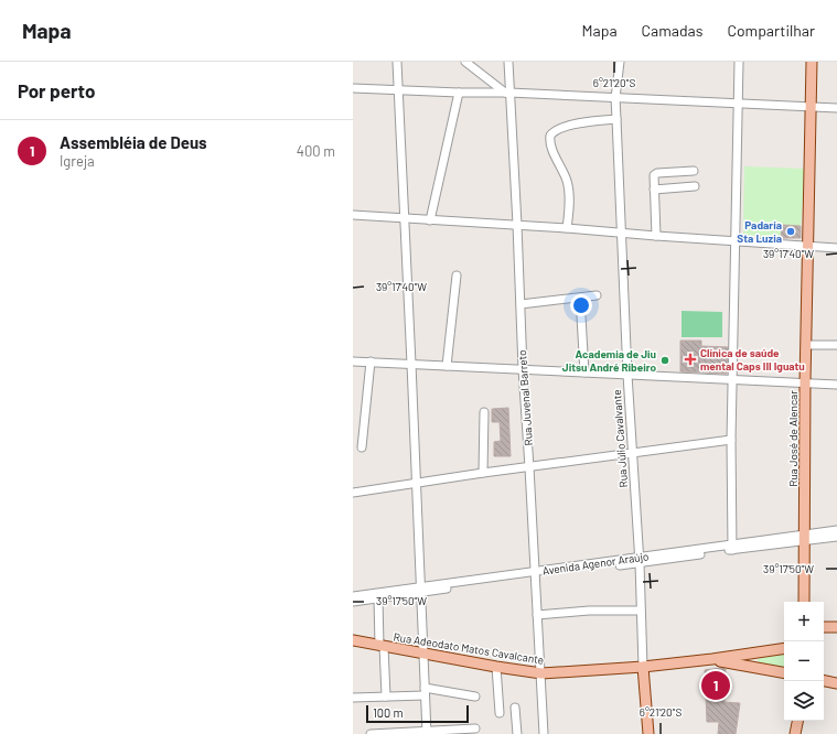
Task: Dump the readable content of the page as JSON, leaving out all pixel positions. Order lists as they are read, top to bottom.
{
  "streets": {
    "main road": ["Rua Júlio Cavalvante", "Rua José de Alencar", "Rua Adeodato Matos Cavalcante"],
    "street": ["Rua Juvenal Barreto", "Avenida Agenor Araújo"]
  },
  "crossings": [
    ["Rua Juvenal Barreto", "Avenida Agenor Araújo"],
    ["Rua Juvenal Barreto", "Rua Adeodato Matos Cavalcante"],
    ["Rua Júlio Cavalvante", "Avenida Agenor Araújo"],
    ["Rua Júlio Cavalvante", "Rua Adeodato Matos Cavalcante"],
    ["Rua José de Alencar", "Avenida Agenor Araújo"]
  ],
  "places": {
    "other": ["Padaria Sta Luzia", "Academia de Jiu Jitsu André Ribeiro"],
    "health": ["Clínica de saúde mental Caps III Iguatu"]
  },
  "scale_bar": "100 m",
  "page": {
    "header": "Mapa",
    "nav": ["Mapa", "Camadas", "Compartilhar"],
    "heading": "Por perto",
    "list": [
      {
        "mark": "1",
        "name": "Assembléia de Deus",
        "note": "Igreja",
        "value": "400 m"
      }
    ],
    "map_buttons": ["+", "−"],
    "pins": "1",
    "scale": "100 m"
  },
  "coordinates": ["6°21'20\"S", "39°17'40\"W", "39°17'50\"W"]
}
